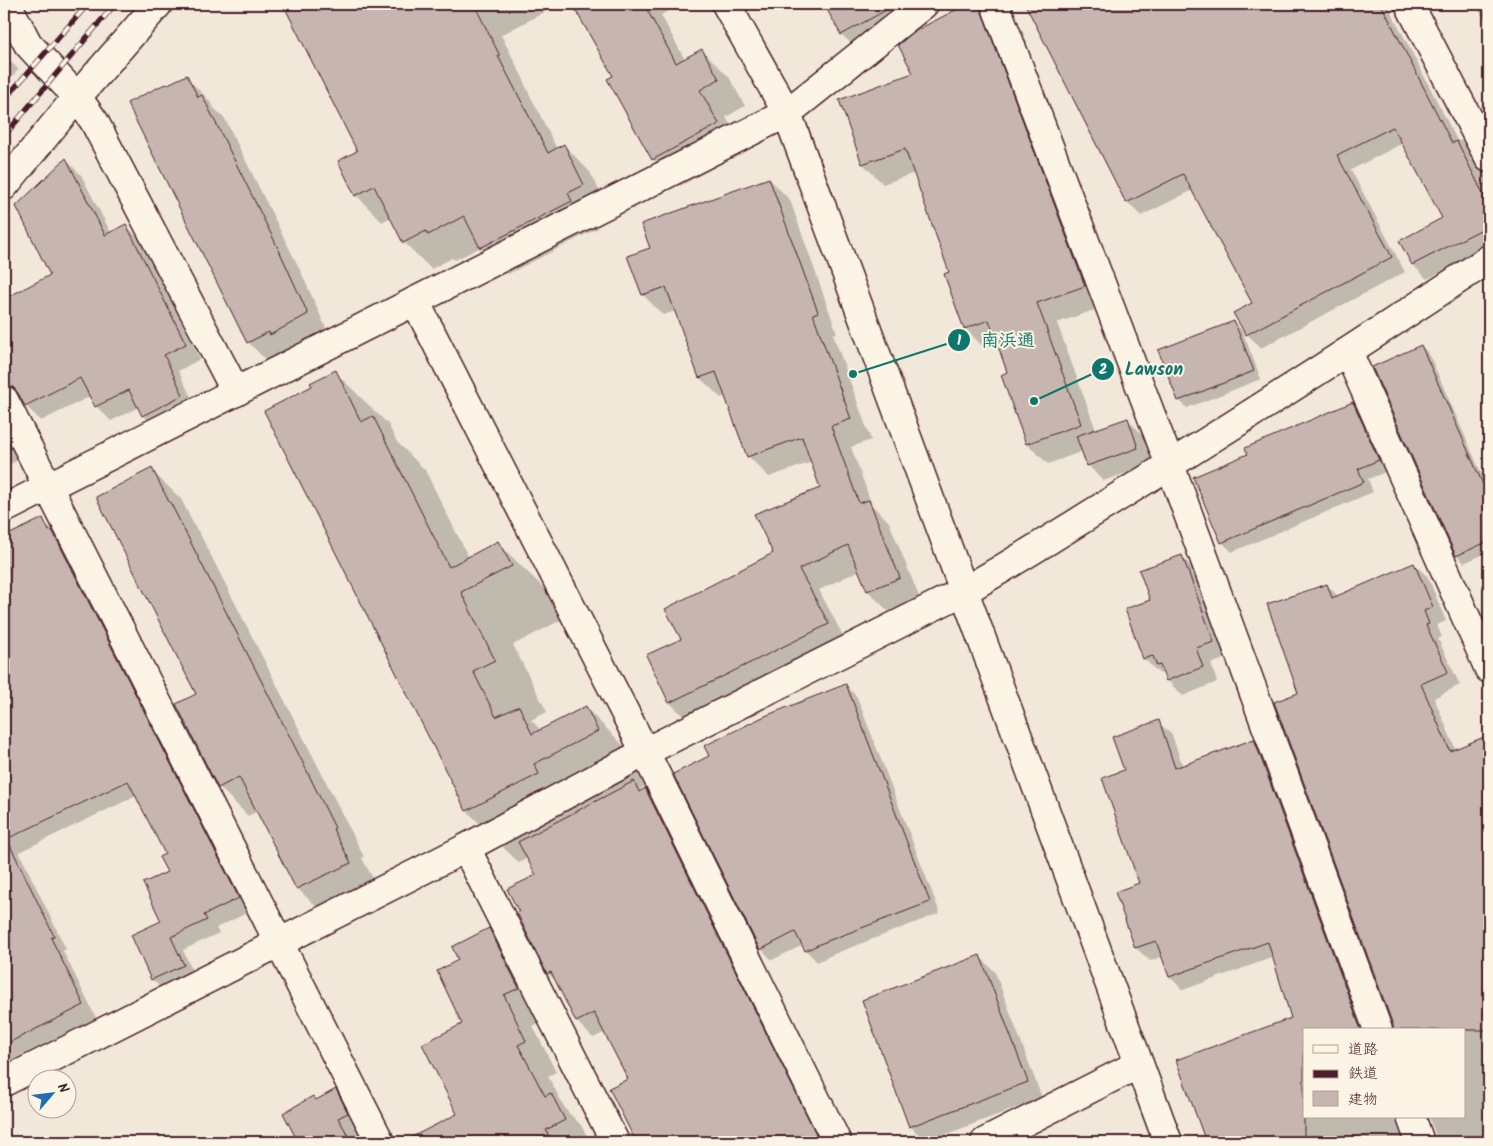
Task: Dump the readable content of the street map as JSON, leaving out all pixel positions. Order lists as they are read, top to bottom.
{
  "places": ["南浜通", "Lawson"],
  "legend": ["道路", "鉄道", "建物"],
  "north": "top right"
}
